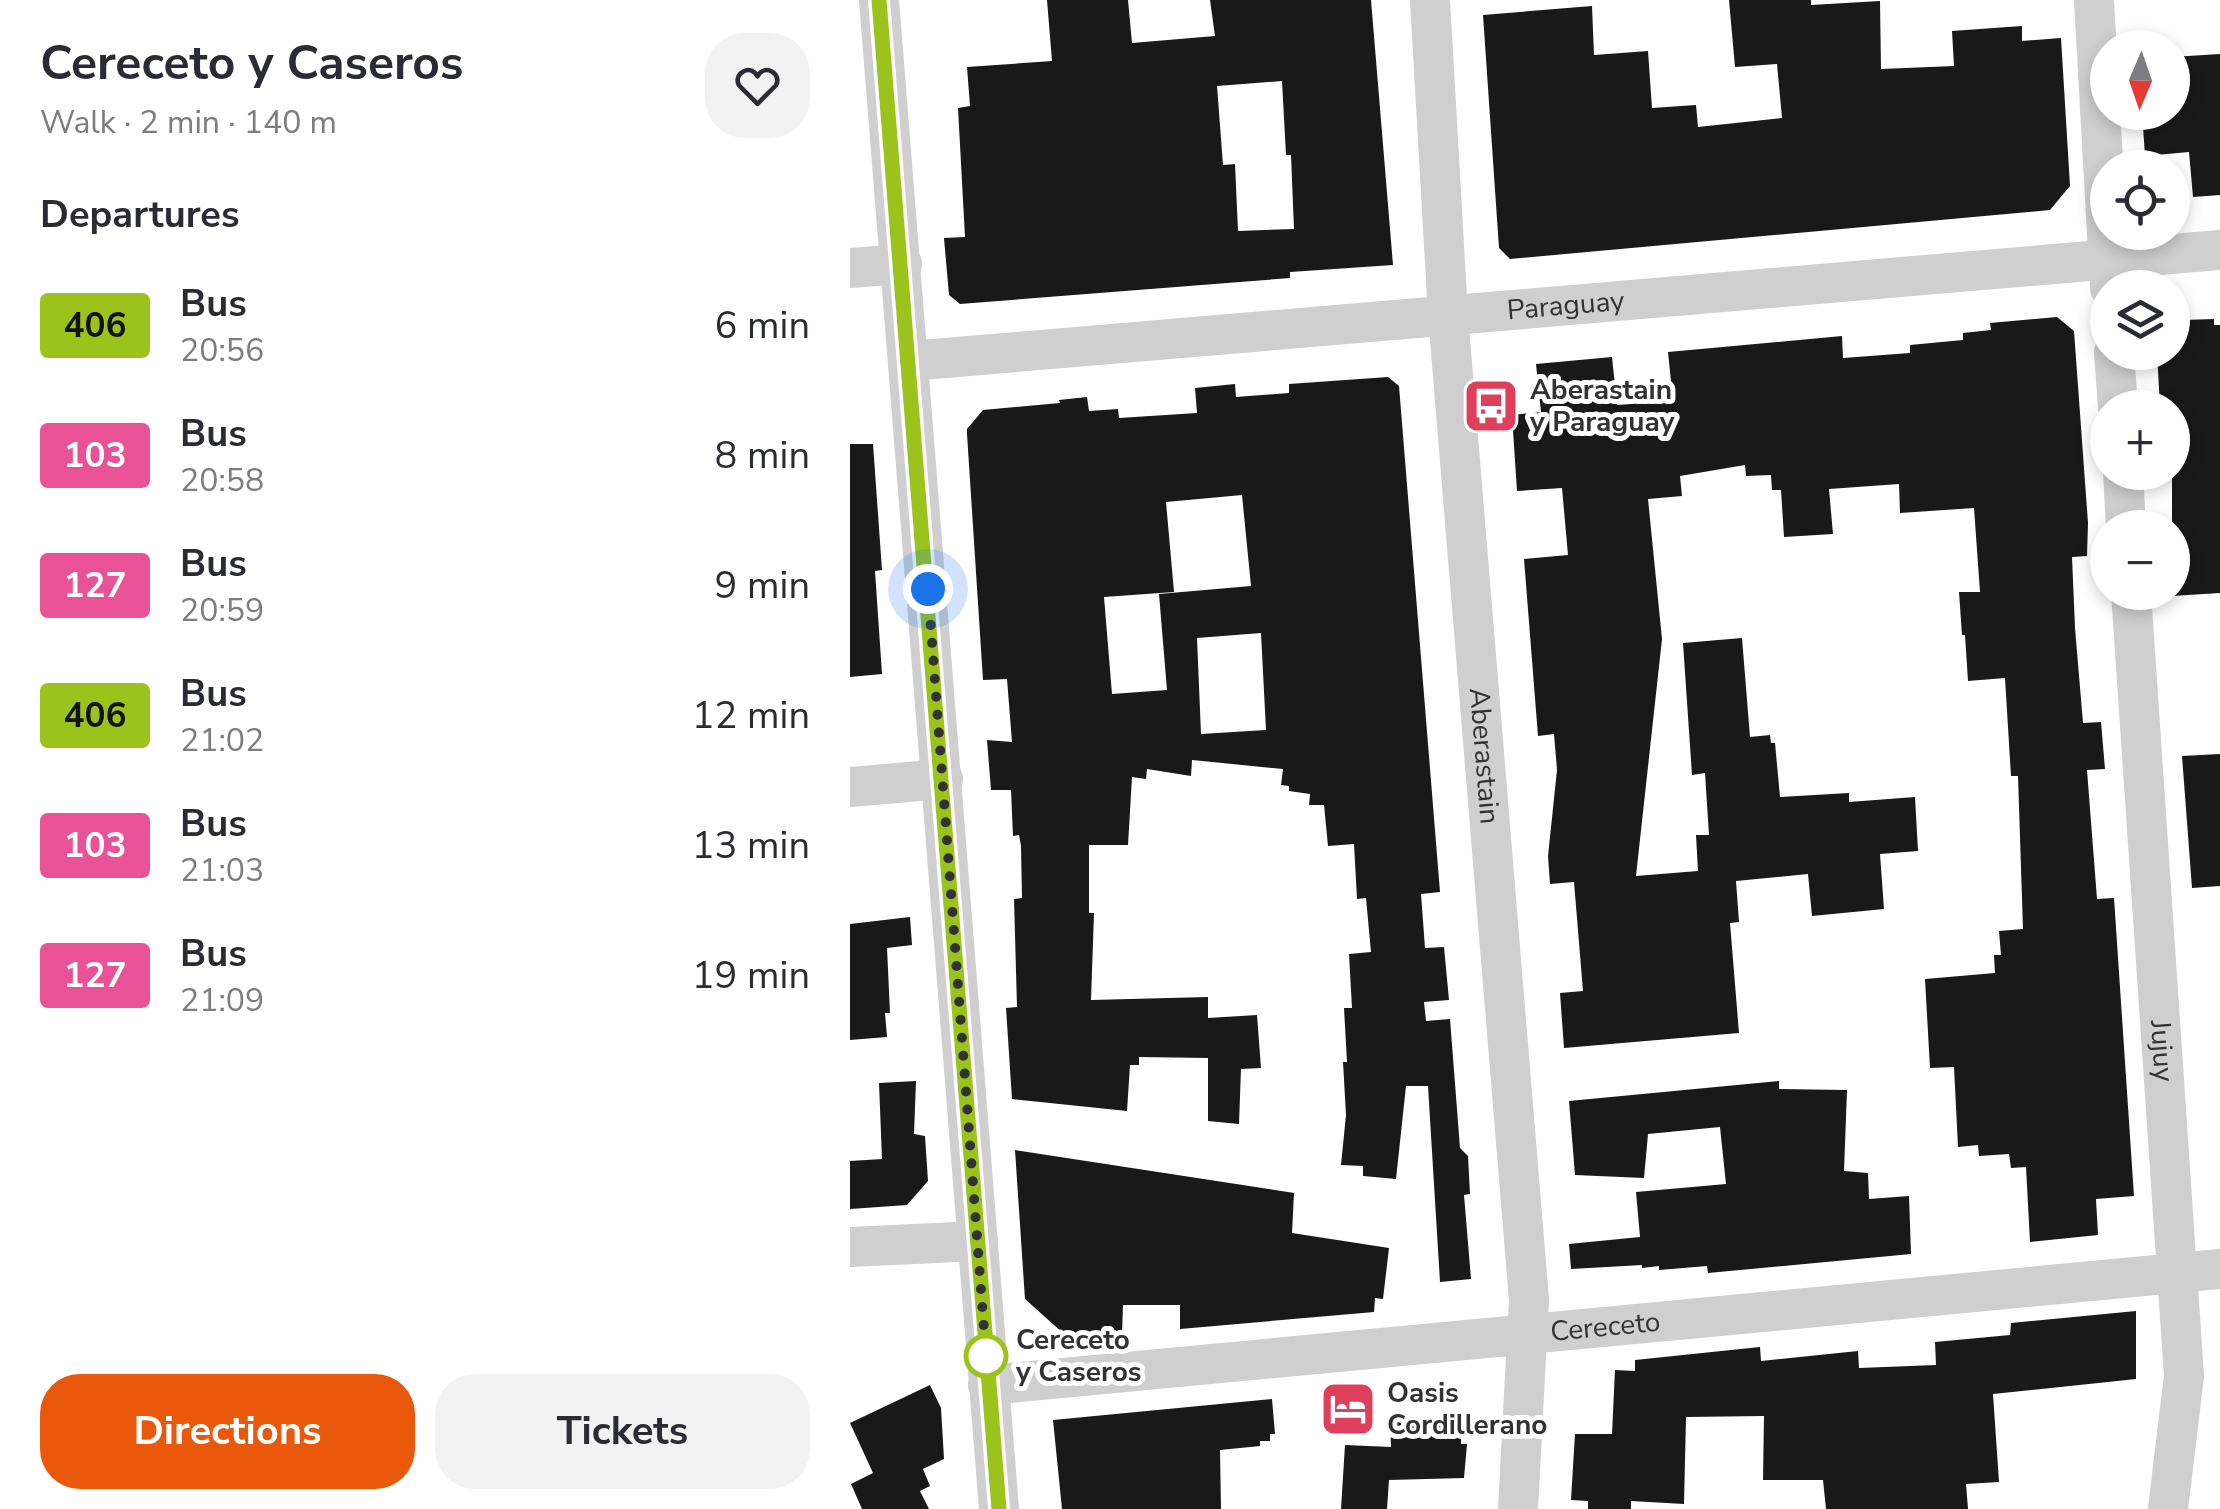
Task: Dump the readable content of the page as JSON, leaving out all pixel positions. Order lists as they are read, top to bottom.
{
  "streets": {
    "street": [
      "Paraguay",
      "Aberastain",
      "Jujuy",
      "Cereceto"
    ]
  },
  "crossings": [
    ["Paraguay", "Aberastain"],
    ["Aberastain", "Cereceto"],
    ["Jujuy", "Cereceto"]
  ],
  "places": {
    "bus stop": ["Aberastain y Paraguay"],
    "other": ["Cereceto y Caseros"],
    "hotel": ["Oasis Cordillerano"]
  },
  "lines": ["bus line 406"],
  "north": "bottom",
  "page": {
    "heading": [
      ["Cereceto y Caseros", "Walk · 2 min · 140 m"],
      "Departures"
    ],
    "map_buttons": ["+", "−"],
    "list": [
      {
        "mark": "406",
        "name": "Bus",
        "note": "20:56",
        "value": "6 min"
      },
      {
        "mark": "103",
        "name": "Bus",
        "note": "20:58",
        "value": "8 min"
      },
      {
        "mark": "127",
        "name": "Bus",
        "note": "20:59",
        "value": "9 min"
      },
      {
        "mark": "406",
        "name": "Bus",
        "note": "21:02",
        "value": "12 min"
      },
      {
        "mark": "103",
        "name": "Bus",
        "note": "21:03",
        "value": "13 min"
      },
      {
        "mark": "127",
        "name": "Bus",
        "note": "21:09",
        "value": "19 min"
      }
    ],
    "buttons": ["Directions", "Tickets"]
  }
}
